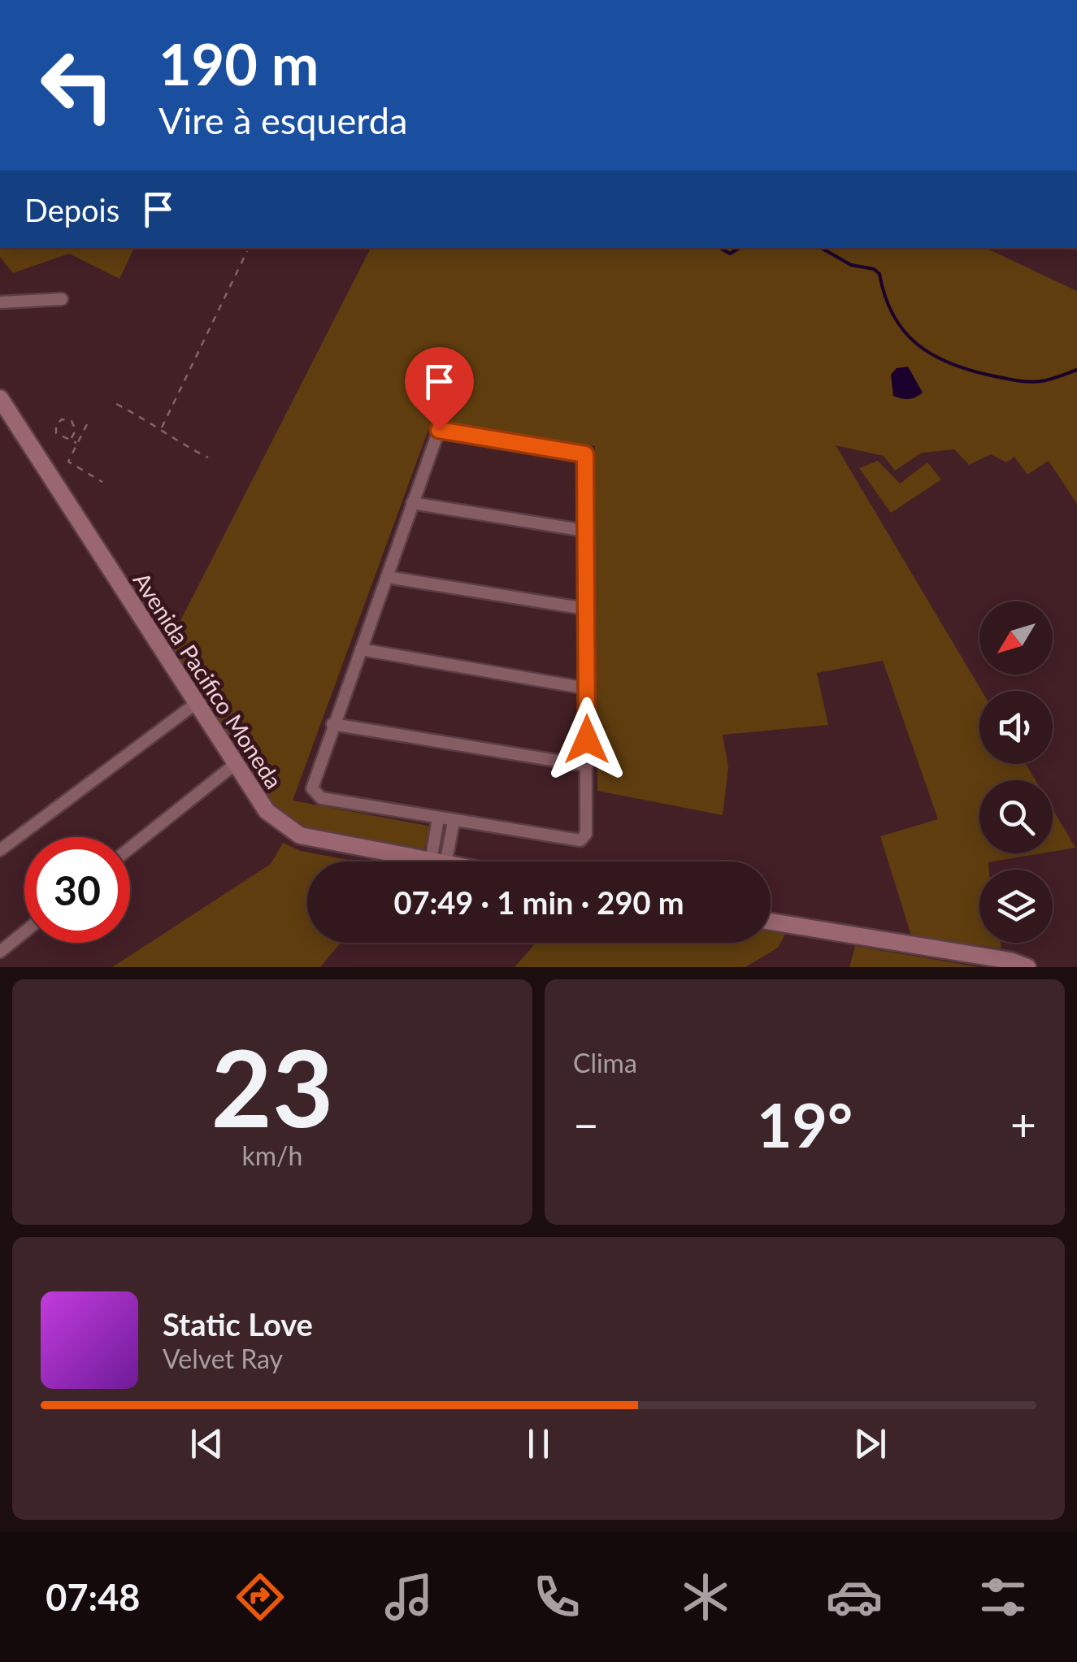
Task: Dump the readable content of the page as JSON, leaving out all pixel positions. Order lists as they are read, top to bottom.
{
  "streets": {
    "street": ["Avenida Pacifico Moneda"]
  },
  "north": "bottom left",
  "page": {
    "turn": ["190 m", "Vire à esquerda"],
    "then": "Depois",
    "limit": "30",
    "trip": "07:49 · 1 min · 290 m",
    "tile": [
      ["23", "km/h"],
      "Clima"
    ],
    "heat": ["−", "19°", "+"],
    "song": ["Static Love", "Velvet Ray"],
    "tabs": "07:48"
  }
}
